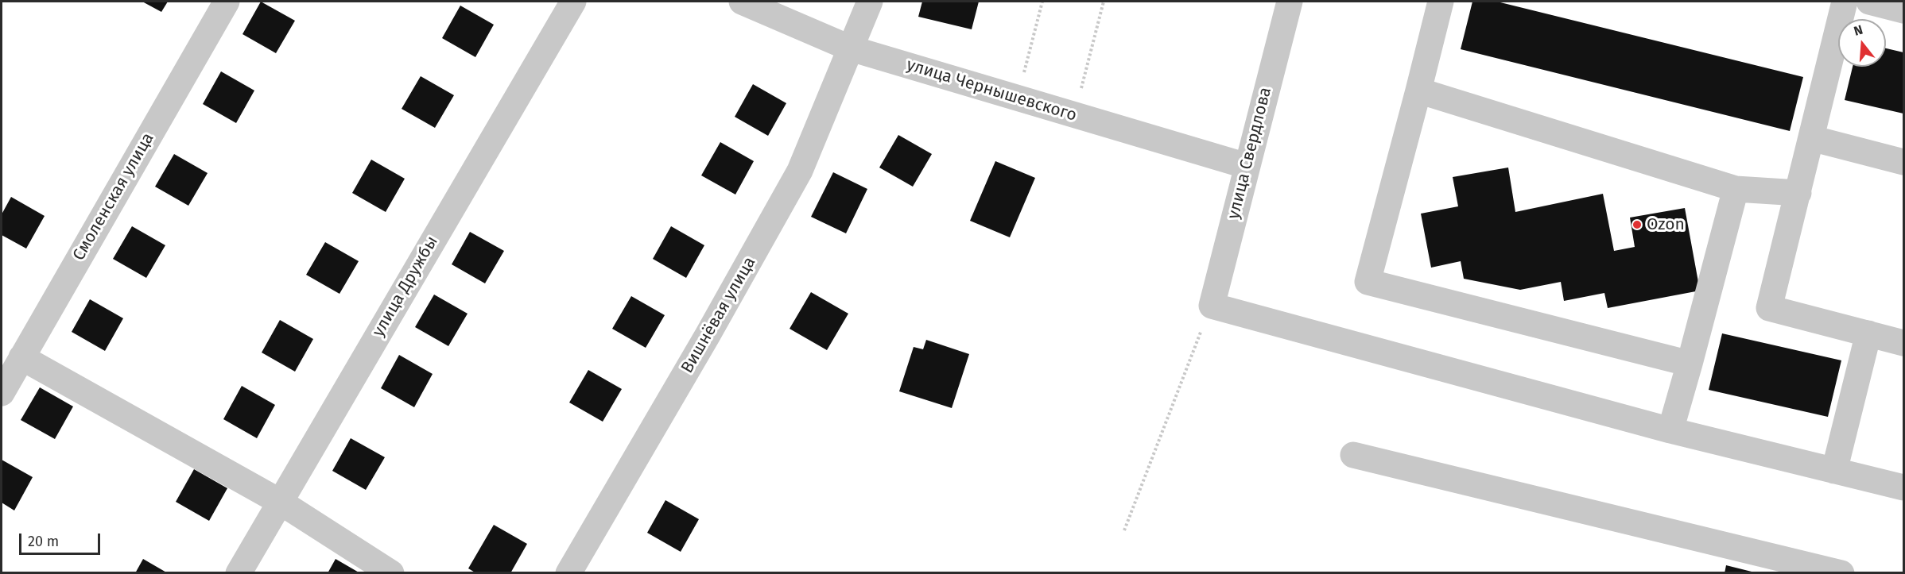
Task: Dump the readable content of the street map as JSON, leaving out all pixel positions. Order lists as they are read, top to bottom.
{
  "streets": {
    "street": [
      "улица Чернышевского",
      "улица Свердлова",
      "Смоленская улица",
      "улица Дружбы",
      "Вишнёвая улица"
    ]
  },
  "crossings": [
    ["улица Чернышевского", "улица Свердлова"],
    ["улица Чернышевского", "Вишнёвая улица"]
  ],
  "places": ["Ozon"],
  "scale_bar": "20 m",
  "north": "top"
}
